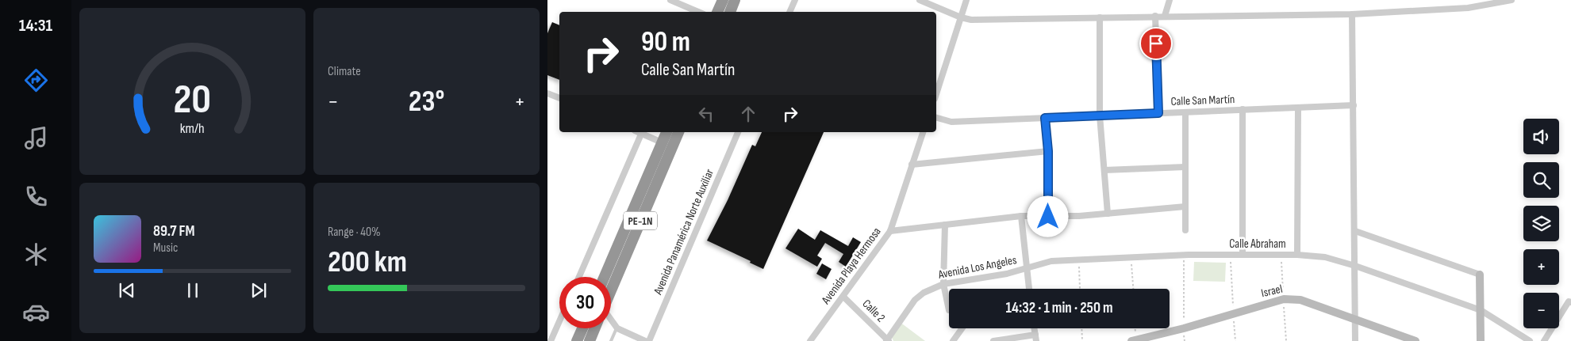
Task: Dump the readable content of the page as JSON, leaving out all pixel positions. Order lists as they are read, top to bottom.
{
  "streets": {
    "highway": ["PE-1N"],
    "street": [
      "Calle San Martín",
      "Avenida Panamérica Norte Auxiliar",
      "Calle Abraham",
      "Avenida Playa Hermosa",
      "Avenida Los Angeles",
      "Israel",
      "Calle 2"
    ]
  },
  "crossings": [
    ["Calle Abraham", "Avenida Los Angeles"],
    ["Avenida Playa Hermosa", "Calle 2"],
    ["Avenida Los Angeles", "Calle 2"]
  ],
  "page": {
    "tabs": "14:31",
    "tile": [
      "Climate",
      ["Range · 40%", "200 km"]
    ],
    "turn": ["90 m", "Calle San Martín"],
    "heat": ["−", "23°", "+"],
    "map_buttons": ["+", "−"],
    "song": ["89.7 FM", "Music"],
    "limit": "30",
    "trip": "14:32 · 1 min · 250 m",
    "gauge": ["20", "km/h"]
  }
}
